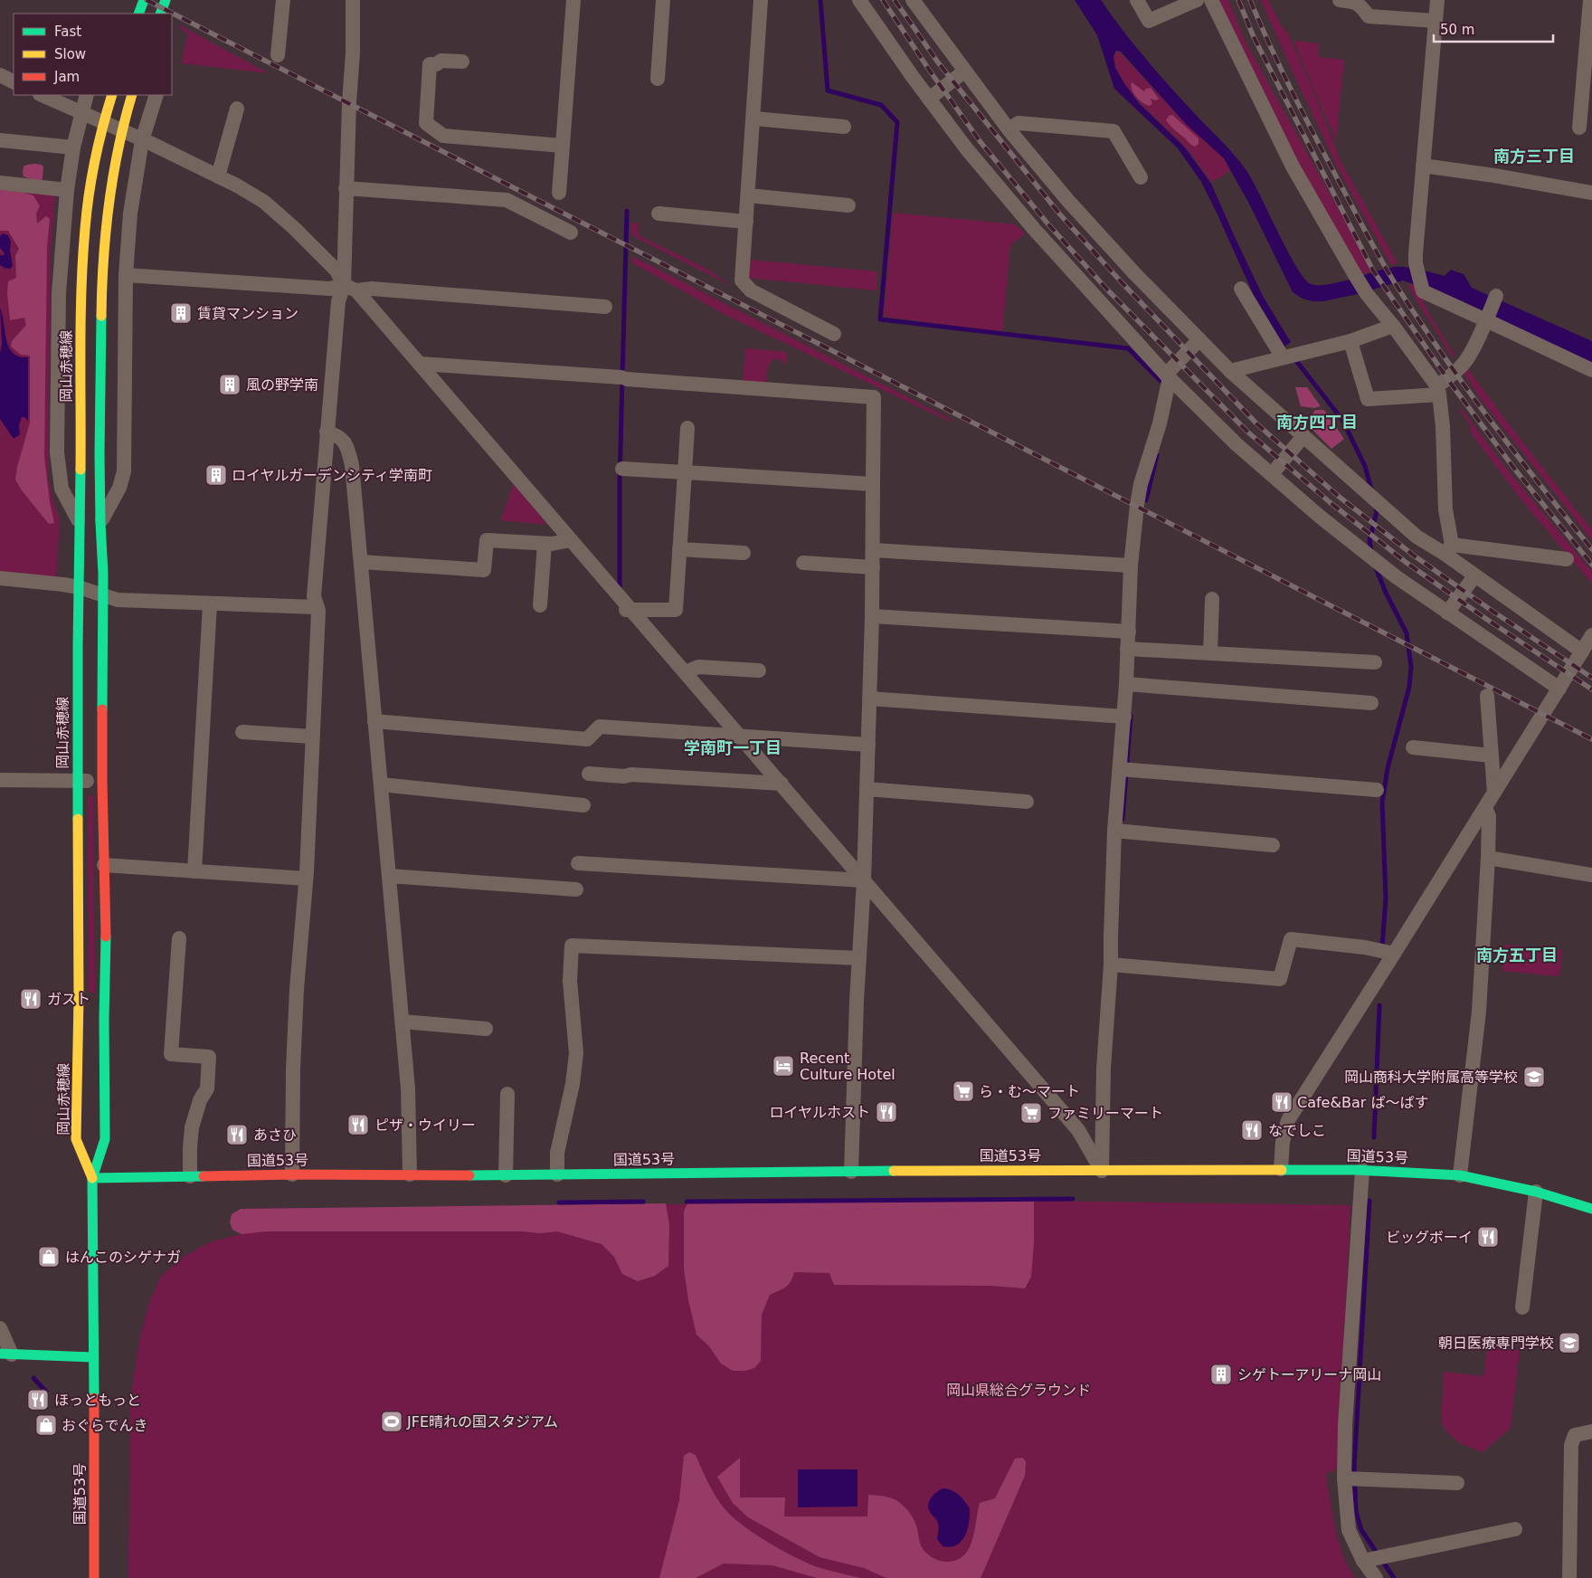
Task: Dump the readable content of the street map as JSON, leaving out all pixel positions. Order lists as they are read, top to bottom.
{
  "streets": {
    "main road": ["岡山赤穂線", "国道53号"]
  },
  "crossings": [
    ["岡山赤穂線", "国道53号"]
  ],
  "districts": [
    "南方三丁目",
    "南方四丁目",
    "学南町一丁目",
    "南方五丁目"
  ],
  "parks": ["岡山県総合グラウンド"],
  "places": {
    "building": [
      "賃貸マンション",
      "風の野学南",
      "ロイヤルガーデンシティ学南町",
      "シゲトーアリーナ岡山"
    ],
    "restaurant": [
      "ガスト",
      "Cafe&Bar ぱ〜ぱす",
      "ロイヤルホスト",
      "ピザ・ウイリー",
      "なでしこ",
      "あさひ",
      "ビッグボーイ",
      "ほっともっと"
    ],
    "hotel": ["Recent Culture Hotel"],
    "school or university": ["岡山商科大学附属高等学校", "朝日医療専門学校"],
    "supermarket": ["ら・む〜マート", "ファミリーマート"],
    "shop": ["はんこのシゲナガ", "おぐらでんき"],
    "sports": ["JFE晴れの国スタジアム"]
  },
  "legend": ["Fast", "Slow", "Jam"],
  "scale_bar": "50 m"
}
